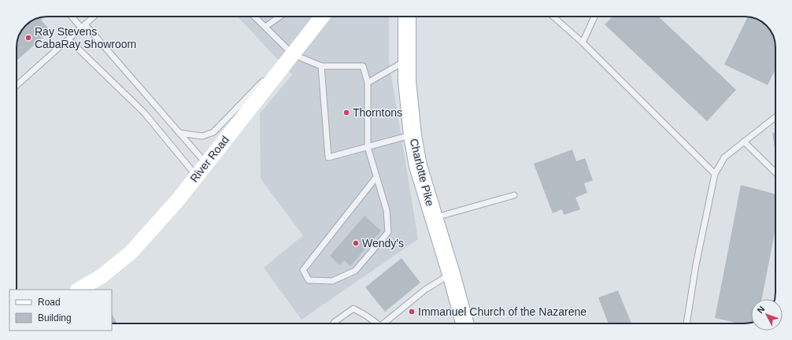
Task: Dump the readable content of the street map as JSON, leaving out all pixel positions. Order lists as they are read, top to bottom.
{
  "streets": {
    "main road": ["River Road", "Charlotte Pike"]
  },
  "places": [
    "Ray Stevens CabaRay Showroom",
    "Thorntons",
    "Wendy's",
    "Immanuel Church of the Nazarene"
  ],
  "legend": ["Road", "Building"],
  "north": "top left"
}
